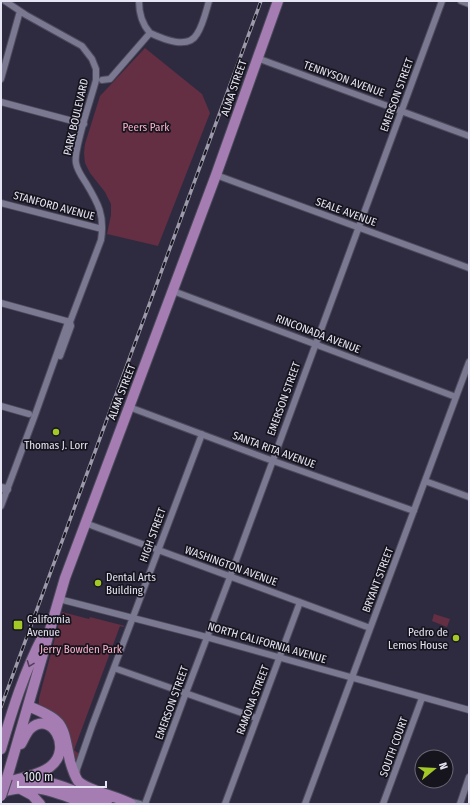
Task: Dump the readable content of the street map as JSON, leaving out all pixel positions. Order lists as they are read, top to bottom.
{
  "streets": {
    "main road": ["ALMA STREET"],
    "street": [
      "TENNYSON AVENUE",
      "EMERSON STREET",
      "PARK BOULEVARD",
      "STANFORD AVENUE",
      "SEALE AVENUE",
      "RINCONADA AVENUE",
      "SANTA RITA AVENUE",
      "HIGH STREET",
      "WASHINGTON AVENUE",
      "BRYANT STREET",
      "NORTH CALIFORNIA AVENUE",
      "RAMONA STREET",
      "SOUTH COURT"
    ]
  },
  "crossings": [
    ["TENNYSON AVENUE", "ALMA STREET"],
    ["TENNYSON AVENUE", "EMERSON STREET"],
    ["ALMA STREET", "SEALE AVENUE"],
    ["ALMA STREET", "RINCONADA AVENUE"],
    ["ALMA STREET", "SANTA RITA AVENUE"],
    ["ALMA STREET", "WASHINGTON AVENUE"],
    ["ALMA STREET", "NORTH CALIFORNIA AVENUE"],
    ["EMERSON STREET", "SEALE AVENUE"],
    ["EMERSON STREET", "RINCONADA AVENUE"],
    ["EMERSON STREET", "SANTA RITA AVENUE"],
    ["EMERSON STREET", "WASHINGTON AVENUE"],
    ["EMERSON STREET", "NORTH CALIFORNIA AVENUE"],
    ["PARK BOULEVARD", "STANFORD AVENUE"],
    ["RINCONADA AVENUE", "BRYANT STREET"],
    ["SANTA RITA AVENUE", "HIGH STREET"],
    ["SANTA RITA AVENUE", "BRYANT STREET"],
    ["HIGH STREET", "WASHINGTON AVENUE"],
    ["HIGH STREET", "NORTH CALIFORNIA AVENUE"],
    ["WASHINGTON AVENUE", "BRYANT STREET"],
    ["WASHINGTON AVENUE", "RAMONA STREET"],
    ["BRYANT STREET", "NORTH CALIFORNIA AVENUE"],
    ["NORTH CALIFORNIA AVENUE", "RAMONA STREET"],
    ["NORTH CALIFORNIA AVENUE", "SOUTH COURT"]
  ],
  "parks": ["Peers Park", "Jerry Bowden Park"],
  "places": {
    "other": ["Thomas J. Lorr", "Dental Arts Building", "Pedro de Lemos House"],
    "transit": ["California Avenue"]
  },
  "scale_bar": "100 m",
  "north": "right"
}
